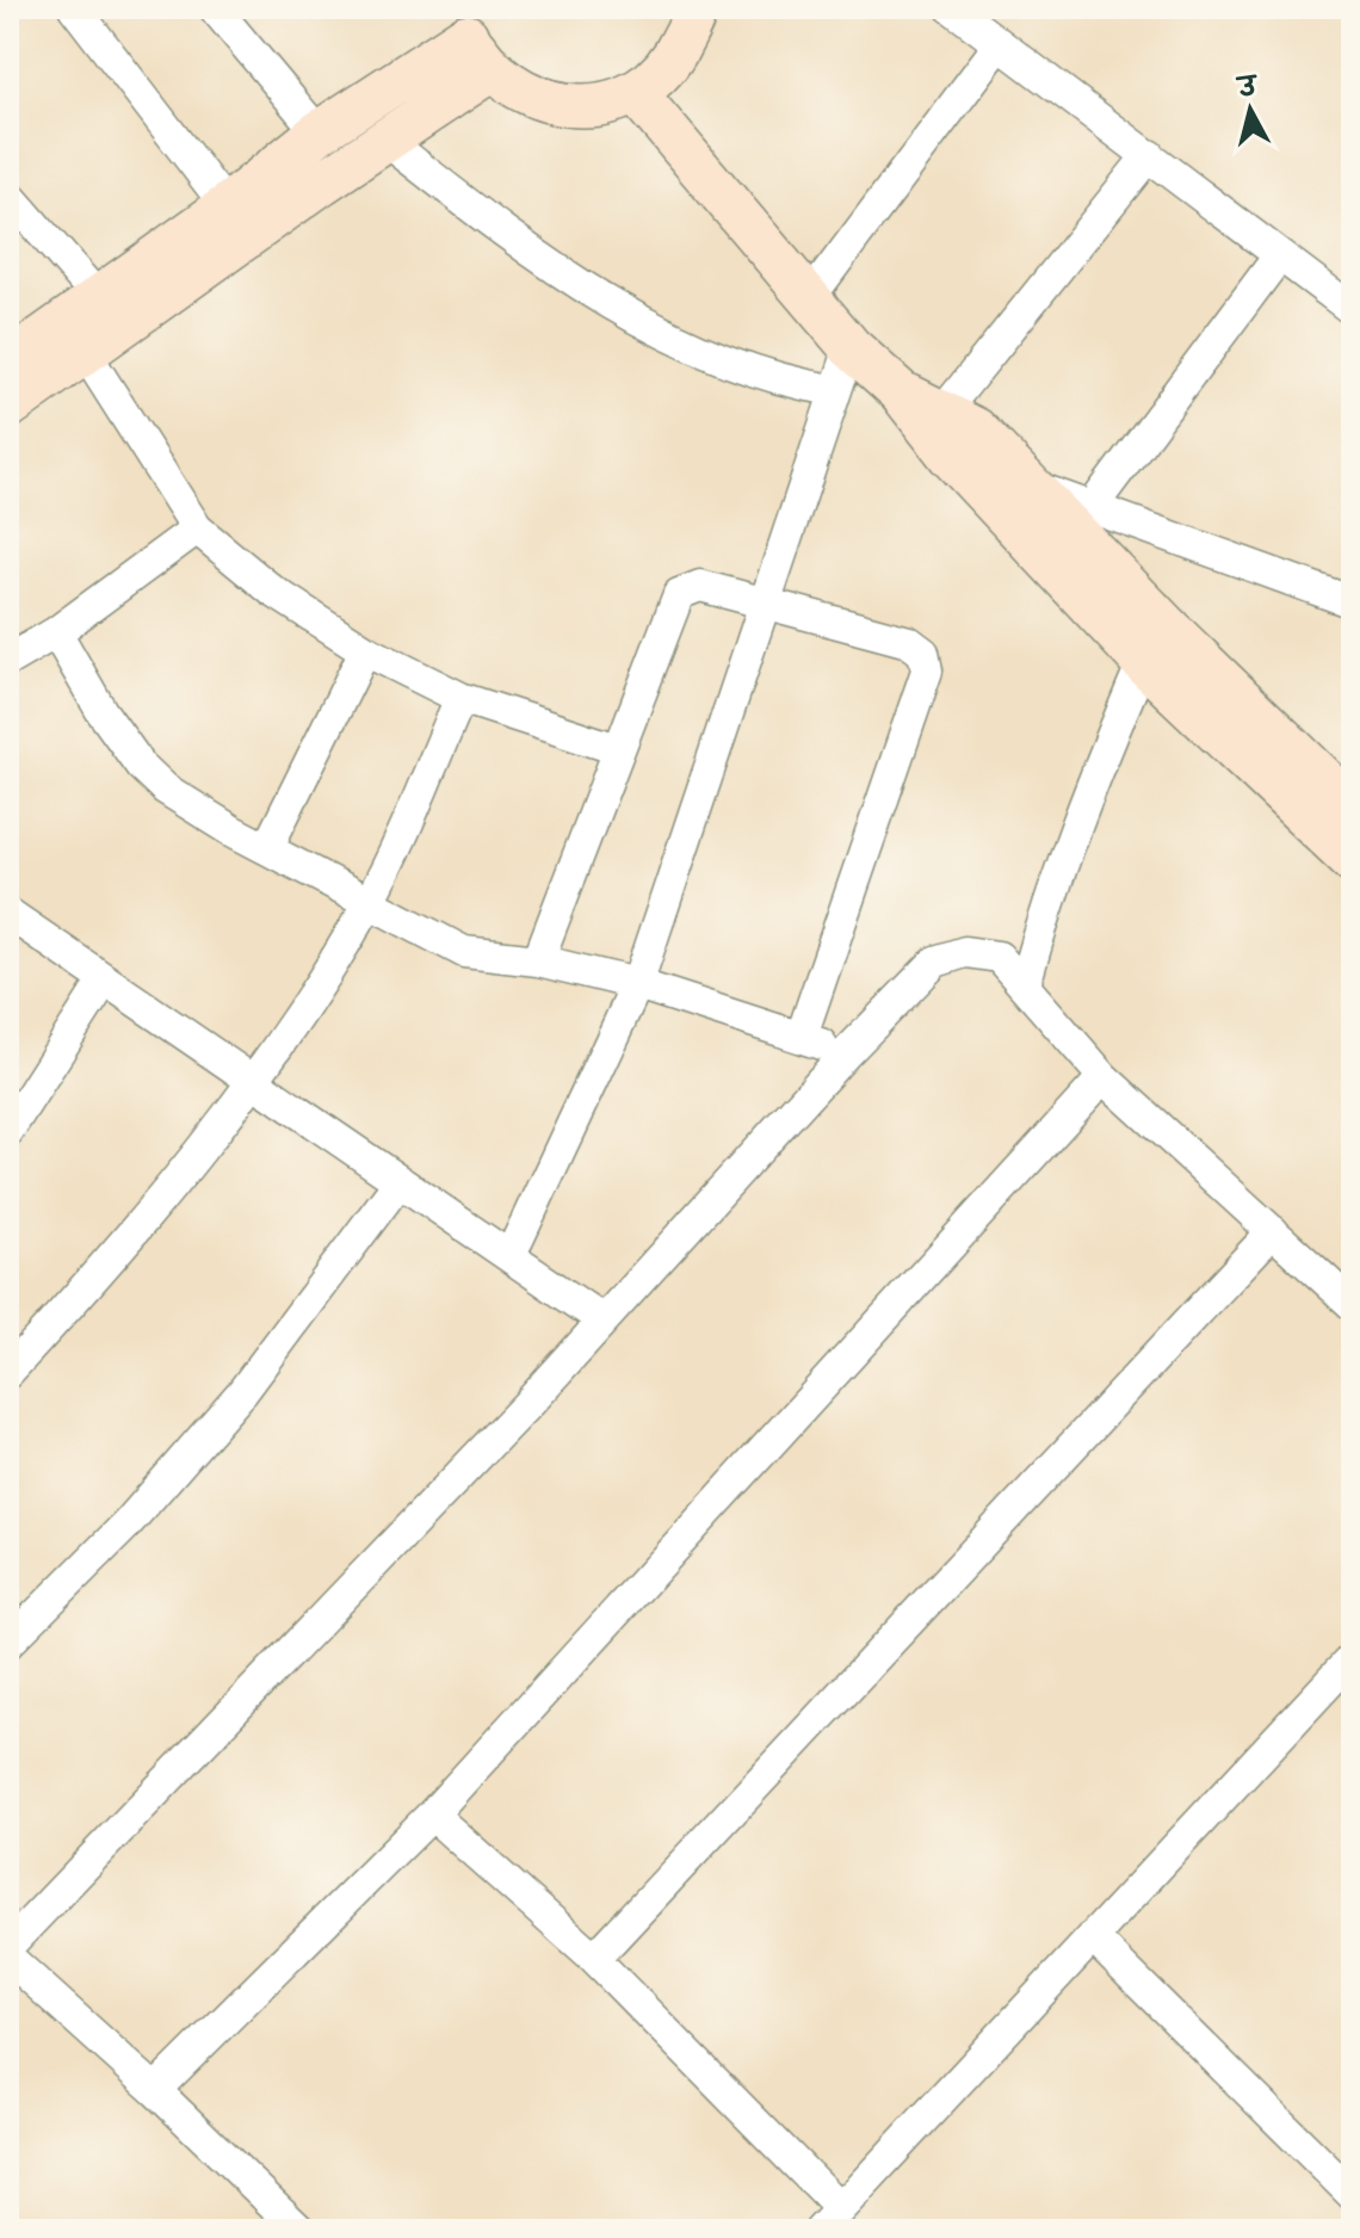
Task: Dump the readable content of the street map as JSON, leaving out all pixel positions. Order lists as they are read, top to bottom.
{
  "north": "top"
}
